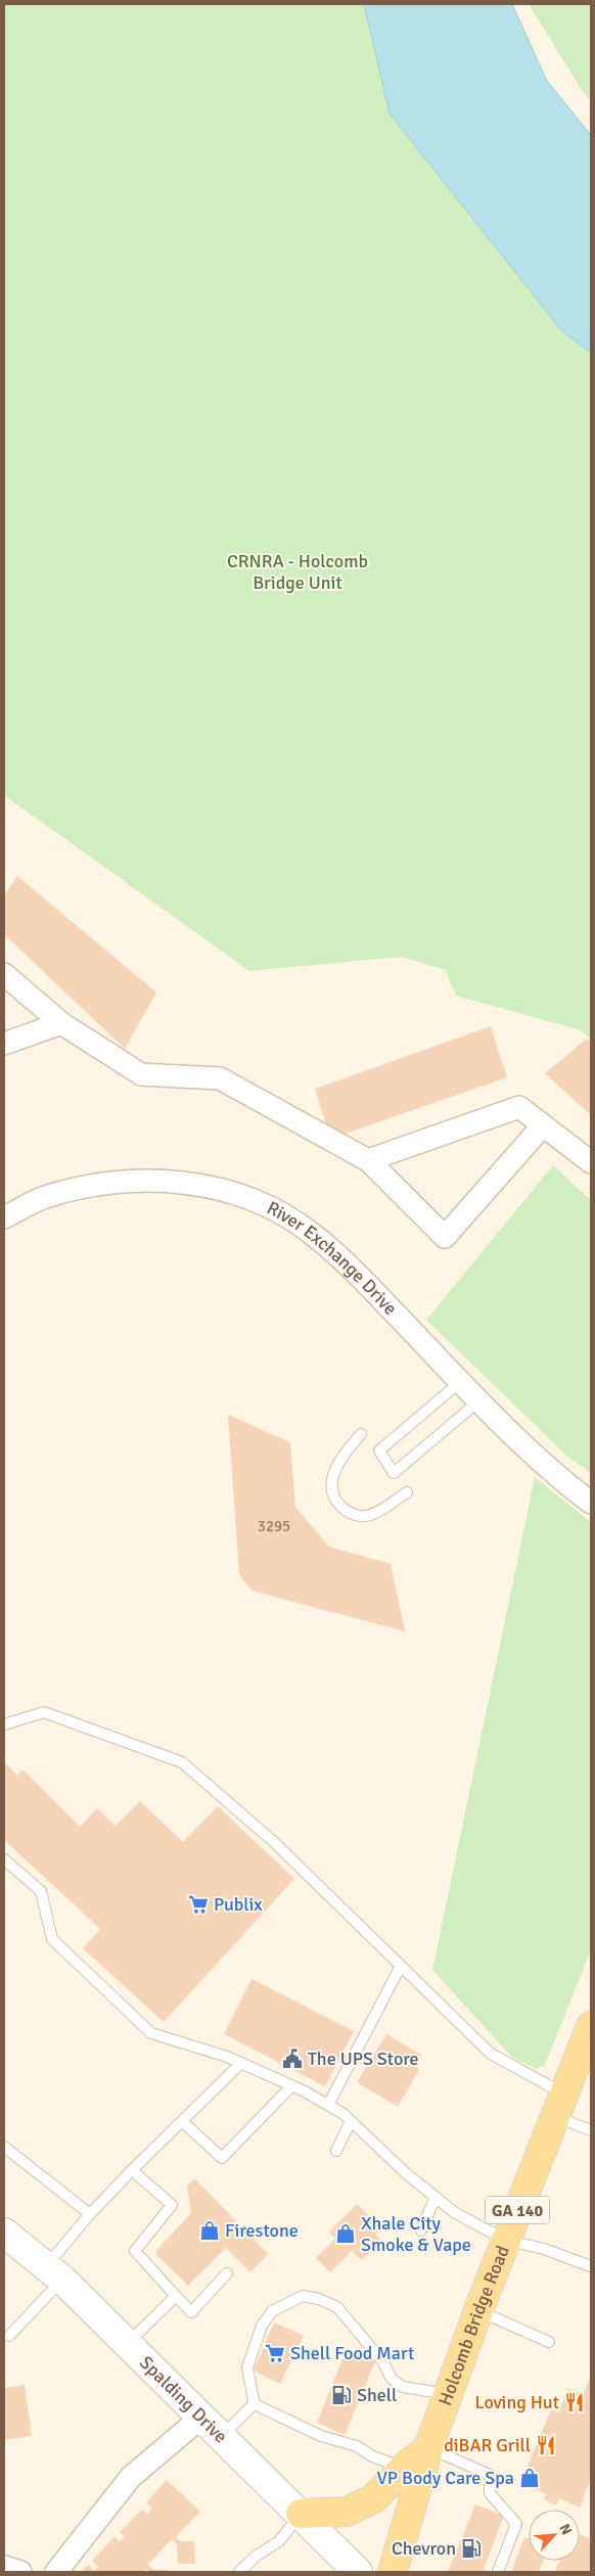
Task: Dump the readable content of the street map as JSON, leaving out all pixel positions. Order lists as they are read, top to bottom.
{
  "streets": {
    "main road": ["GA 140", "Holcomb Bridge Road", "Spalding Drive"],
    "street": ["River Exchange Drive"]
  },
  "parks": ["CRNRA - Holcomb Bridge Unit"],
  "places": {
    "supermarket": ["Publix", "Shell Food Mart"],
    "public building": ["The UPS Store"],
    "shop": ["Firestone", "Xhale City Smoke & Vape", "VP Body Care Spa"],
    "fuel station": ["Shell", "Chevron"],
    "restaurant": ["Loving Hut", "diBAR Grill"]
  },
  "house_numbers": ["3295"],
  "north": "top right"
}
